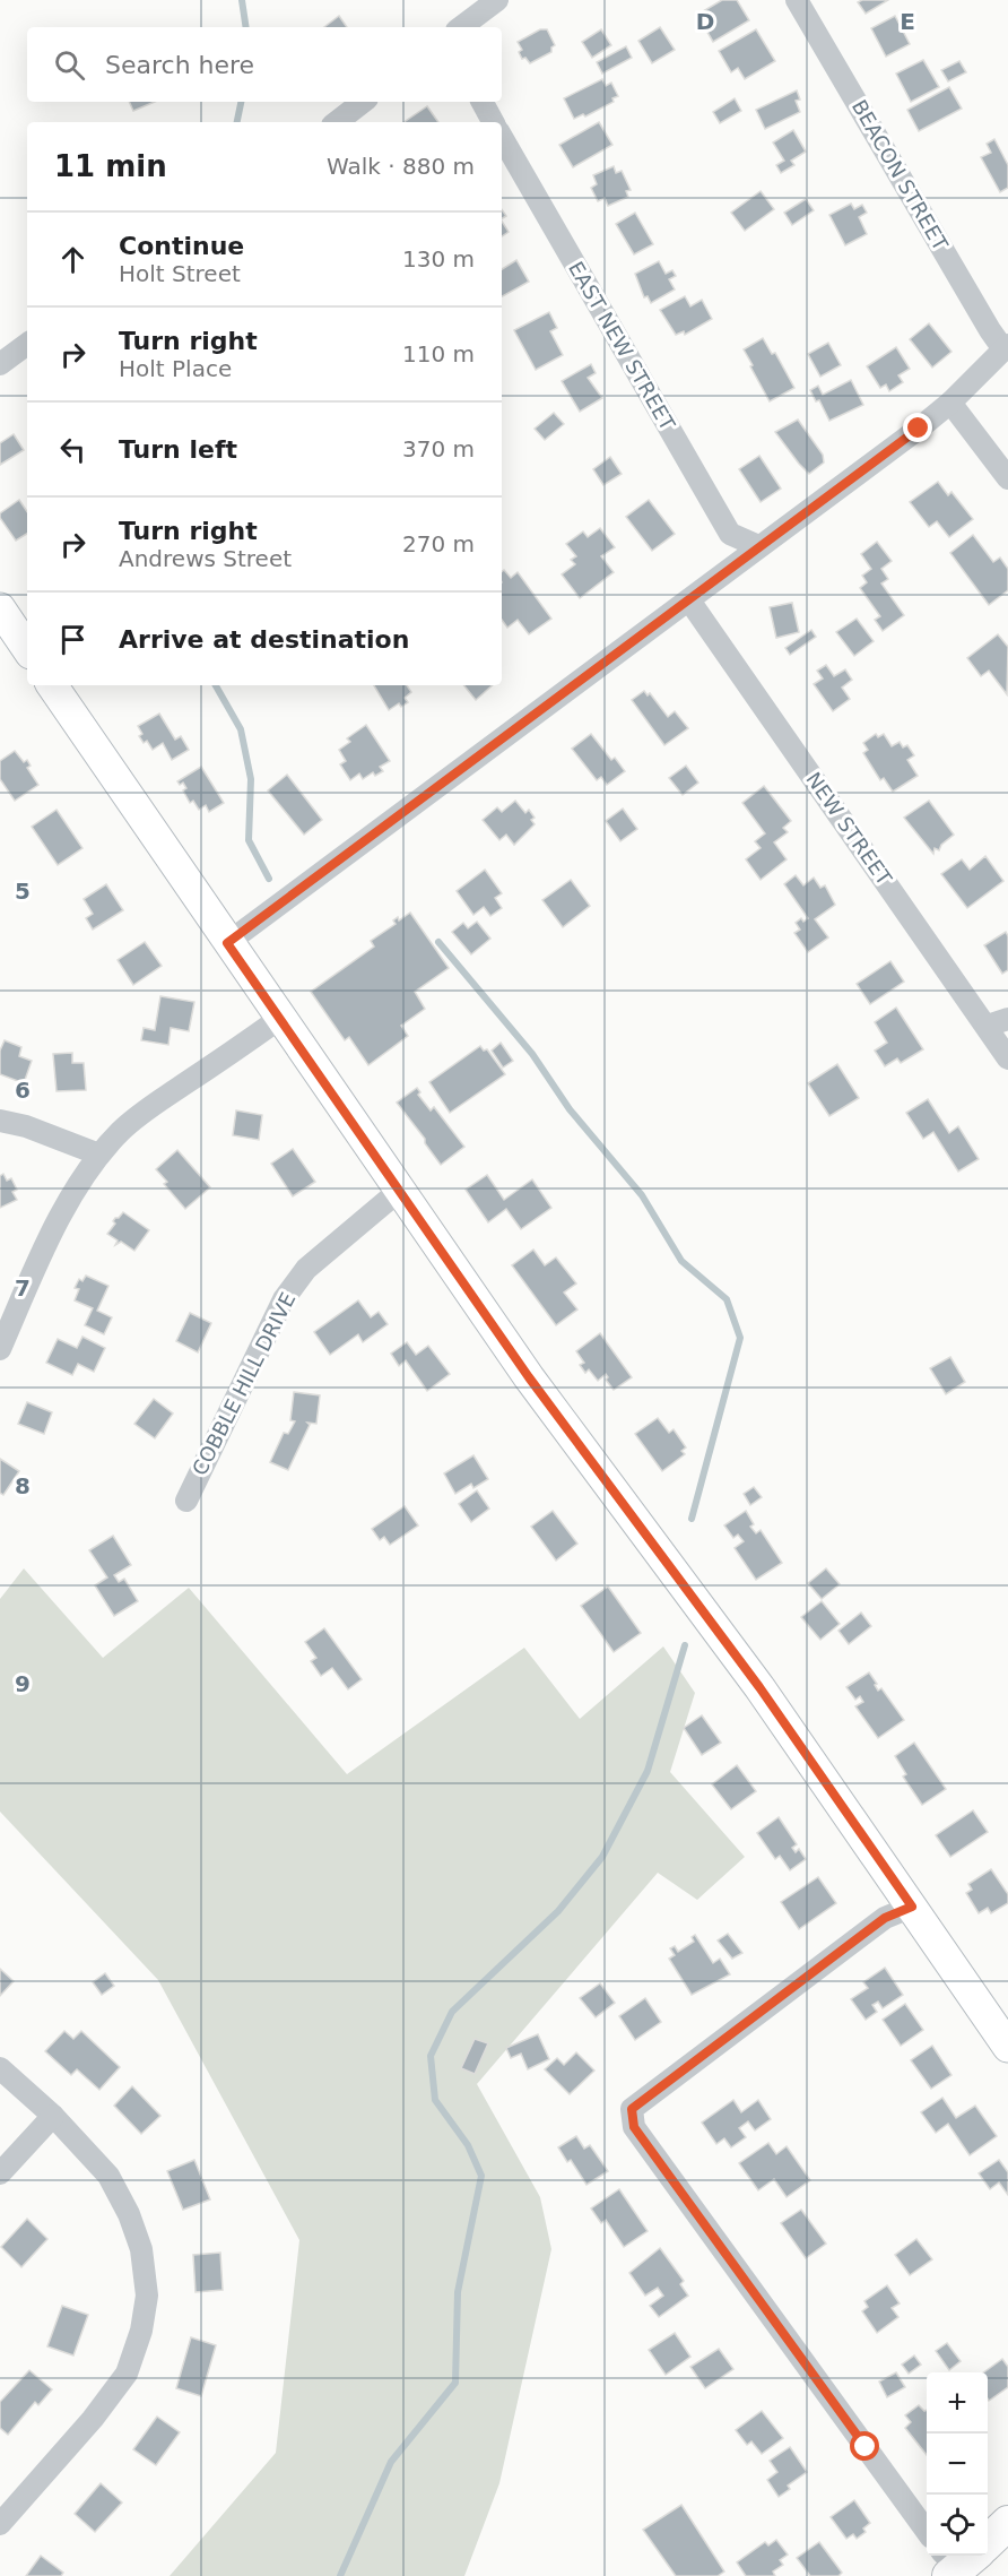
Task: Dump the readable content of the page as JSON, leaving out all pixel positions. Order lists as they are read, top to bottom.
{
  "streets": {
    "street": [
      "BEACON STREET",
      "EAST NEW STREET",
      "NEW STREET",
      "COBBLE HILL DRIVE"
    ]
  },
  "page": {
    "search": "Search here",
    "heading": ["11 min", "Walk · 880 m"],
    "list": [
      ["Continue", "Holt Street", "130 m"],
      ["Turn right", "Holt Place", "110 m"],
      ["Turn left", "370 m"],
      ["Turn right", "Andrews Street", "270 m"],
      "Arrive at destination"
    ],
    "map_buttons": ["+", "−"]
  },
  "grid": {
    "columns": ["D", "E"],
    "rows": [
      "5",
      "6",
      "7",
      "8",
      "9"
    ]
  }
}
